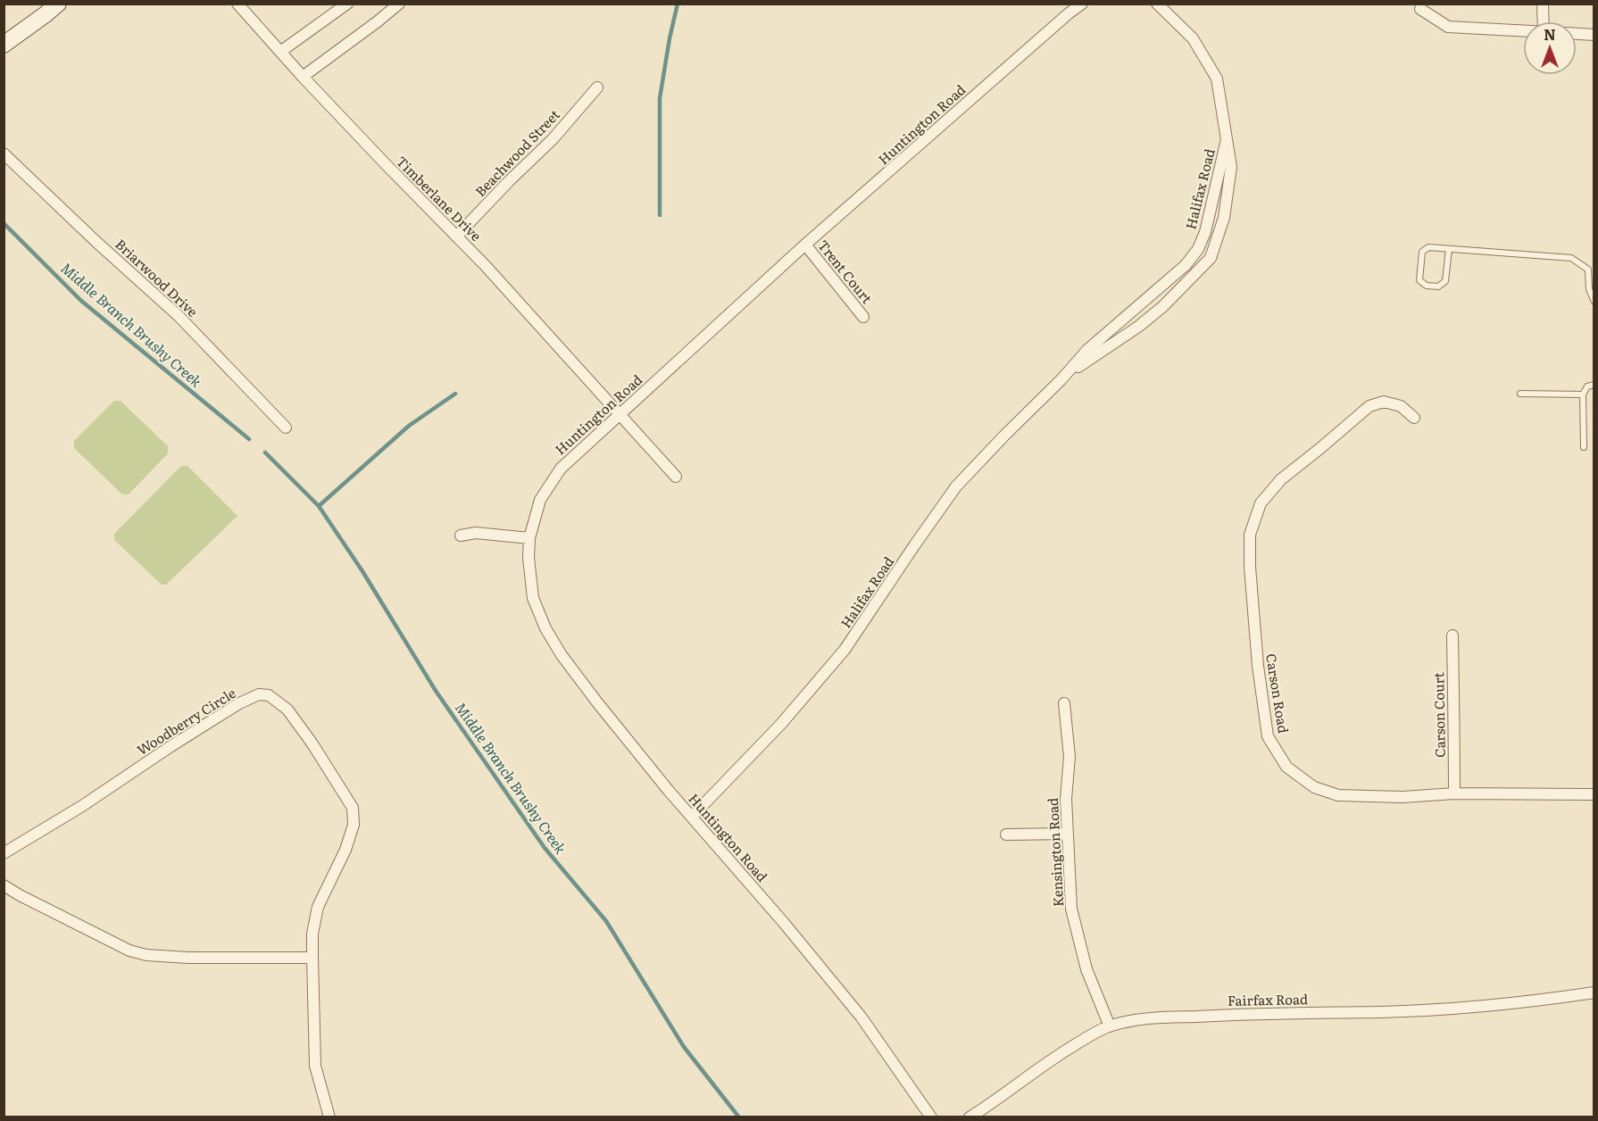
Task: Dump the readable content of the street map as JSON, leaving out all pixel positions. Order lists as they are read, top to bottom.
{
  "streets": {
    "street": [
      "Huntington Road",
      "Beachwood Street",
      "Halifax Road",
      "Timberlane Drive",
      "Trent Court",
      "Briarwood Drive",
      "Carson Road",
      "Carson Court",
      "Woodberry Circle",
      "Kensington Road",
      "Fairfax Road"
    ]
  },
  "crossings": [
    ["Huntington Road", "Halifax Road"],
    ["Huntington Road", "Timberlane Drive"],
    ["Huntington Road", "Trent Court"],
    ["Beachwood Street", "Timberlane Drive"],
    ["Carson Road", "Carson Court"],
    ["Kensington Road", "Fairfax Road"]
  ],
  "water": ["Middle Branch Brushy Creek"],
  "north": "top"
}
